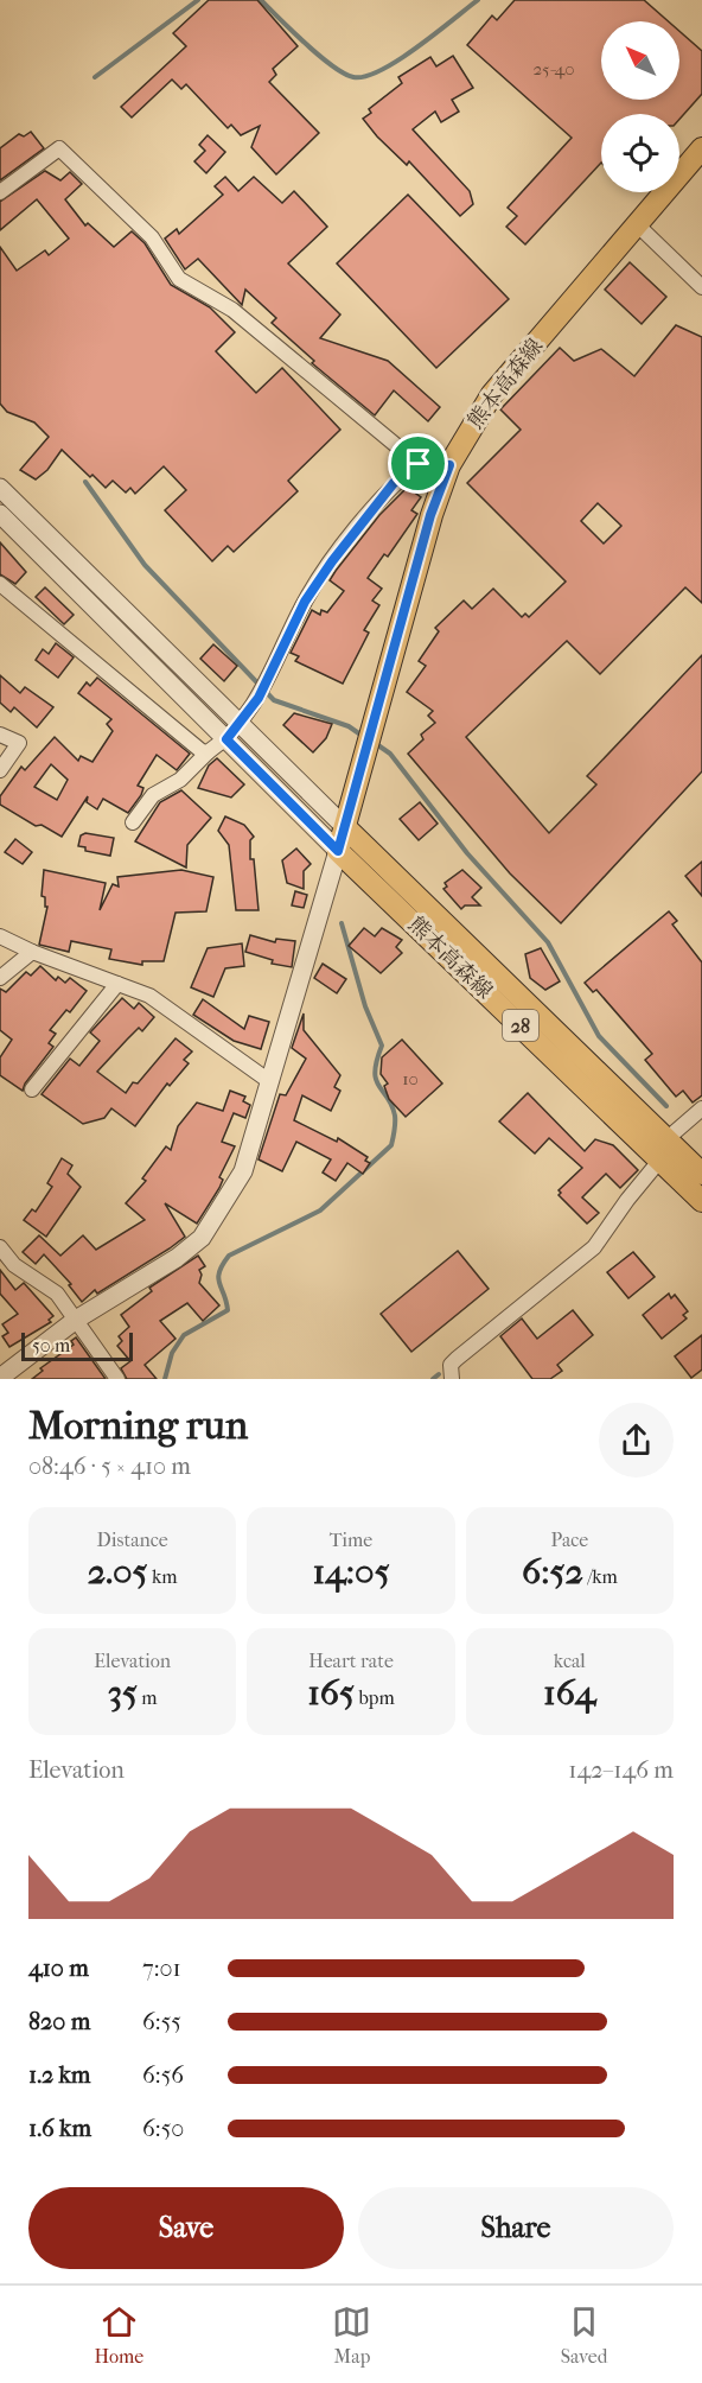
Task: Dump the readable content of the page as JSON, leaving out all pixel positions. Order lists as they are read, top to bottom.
{
  "streets": {
    "main road": ["熊本高森線", "28"]
  },
  "house_numbers": ["25-40", "10"],
  "scale_bar": "50 m",
  "north": "top left",
  "page": {
    "scale": "50 m",
    "heading": ["Morning run", "08:46 · 5 × 410 m"],
    "stats": [
      ["Distance", "2.05 km"],
      ["Time", "14:05"],
      ["Pace", "6:52 /km"],
      ["Elevation", "35 m"],
      ["Heart rate", "165 bpm"],
      ["kcal", "164"]
    ],
    "chart": ["Elevation", "142–146 m"],
    "list": [
      {
        "name": "410 m",
        "note": "7:01"
      },
      {
        "name": "820 m",
        "note": "6:55"
      },
      {
        "name": "1.2 km",
        "note": "6:56"
      },
      {
        "name": "1.6 km",
        "note": "6:50"
      }
    ],
    "buttons": ["Save", "Share"],
    "tabs": ["Home", "Map", "Saved"]
  }
}
